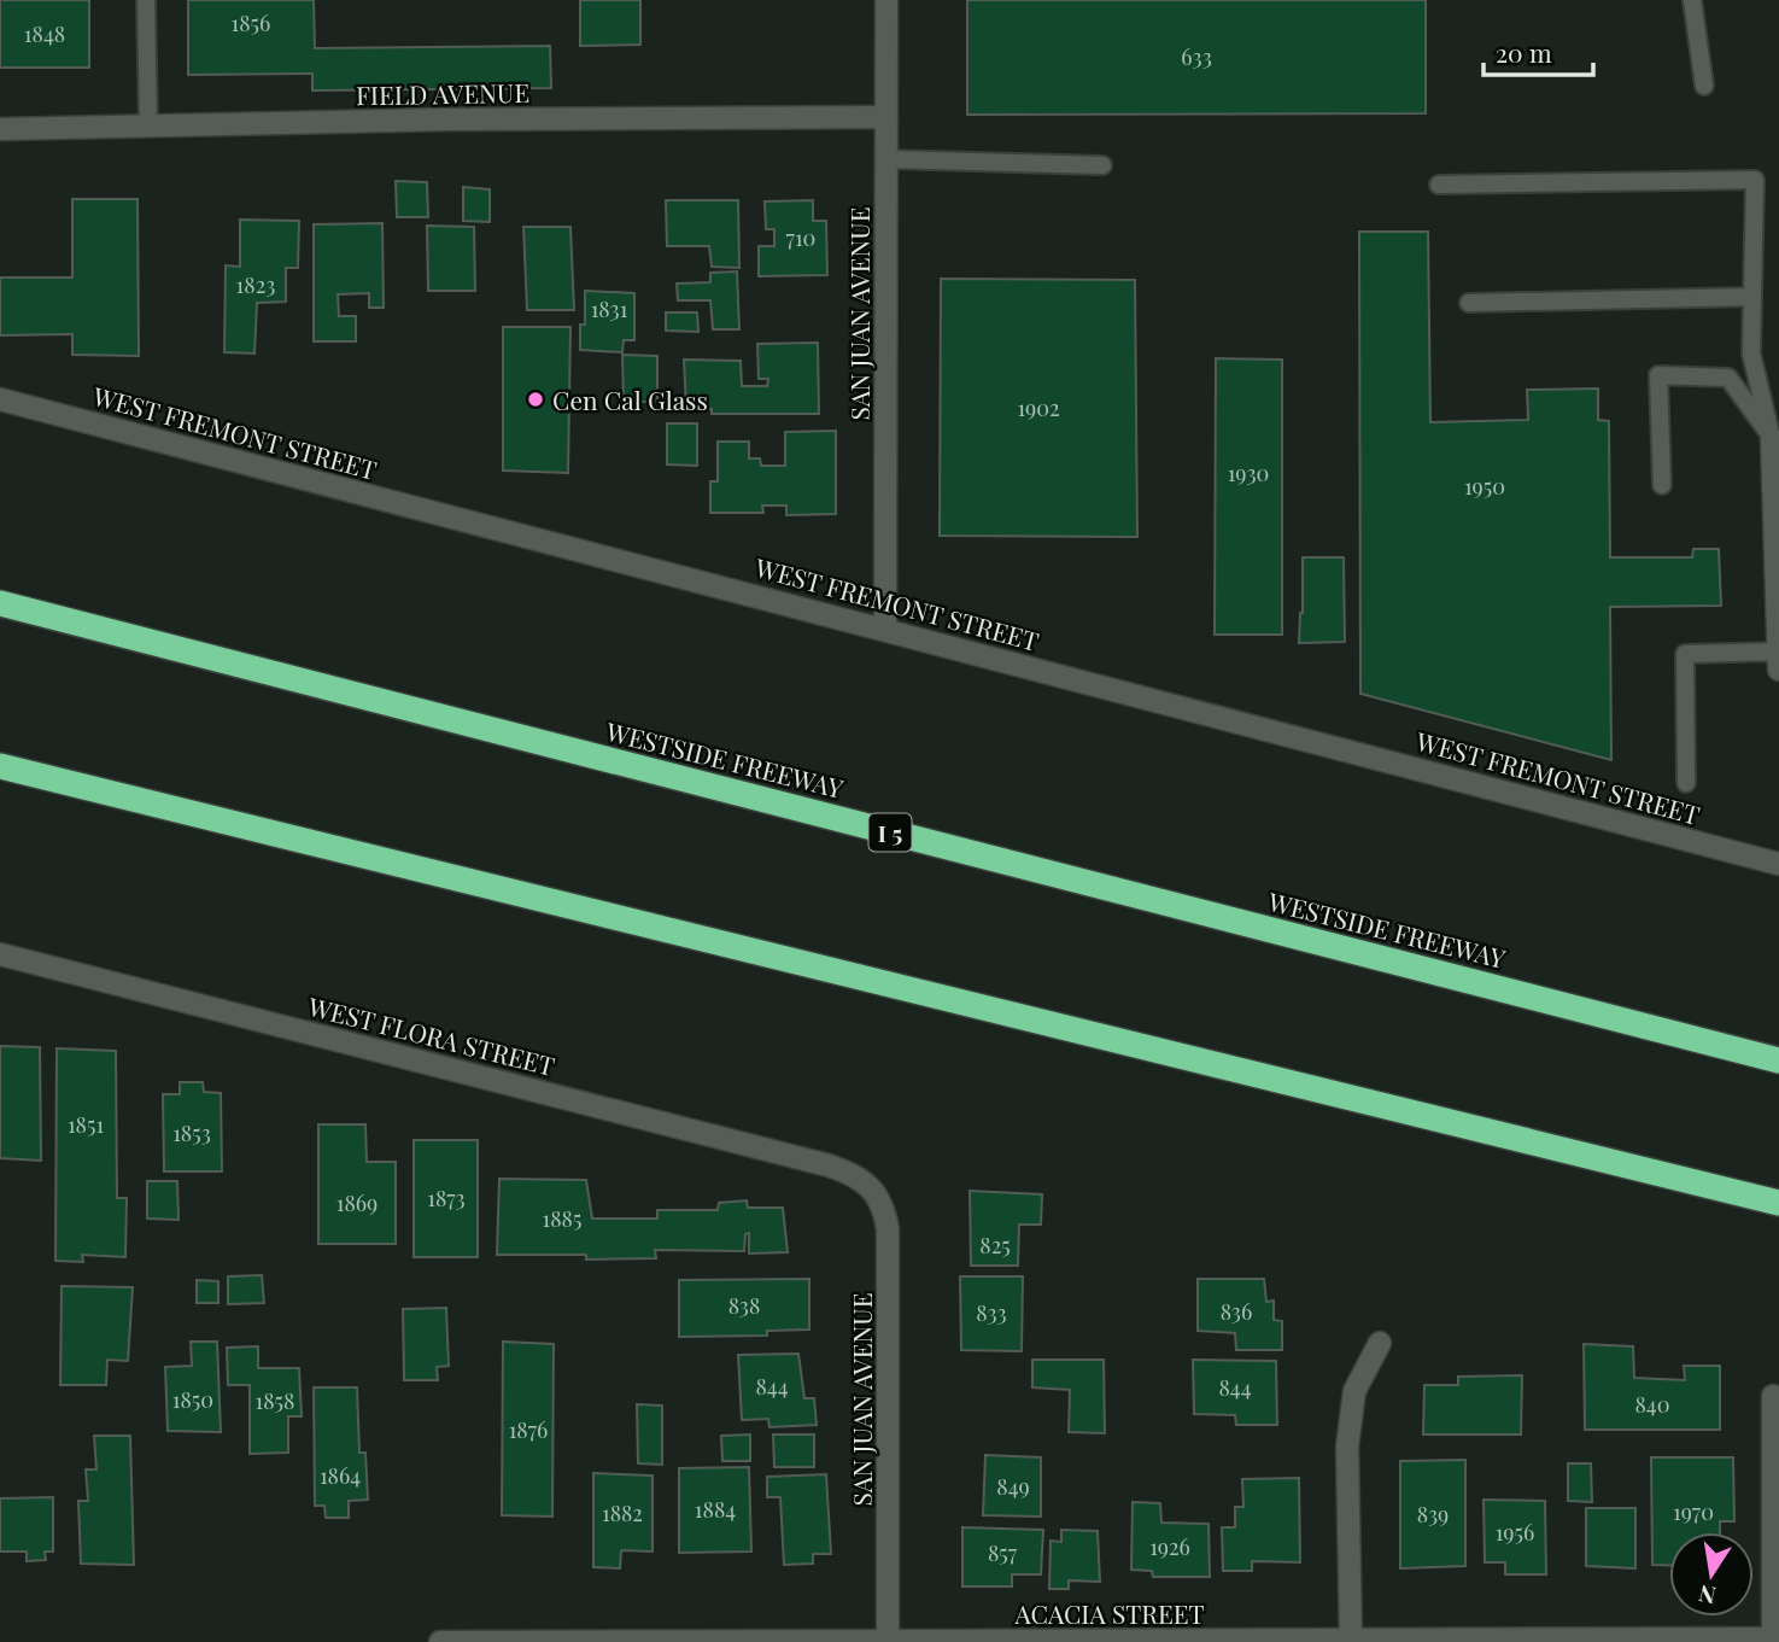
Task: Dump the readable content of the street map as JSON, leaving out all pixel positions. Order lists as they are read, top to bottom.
{
  "streets": {
    "highway": ["WESTSIDE FREEWAY", "I 5"],
    "street": [
      "FIELD AVENUE",
      "SAN JUAN AVENUE",
      "WEST FREMONT STREET",
      "WEST FLORA STREET",
      "ACACIA STREET"
    ]
  },
  "crossings": [
    ["FIELD AVENUE", "SAN JUAN AVENUE"],
    ["SAN JUAN AVENUE", "WEST FREMONT STREET"],
    ["SAN JUAN AVENUE", "WEST FLORA STREET"],
    ["SAN JUAN AVENUE", "ACACIA STREET"]
  ],
  "places": ["Cen Cal Glass"],
  "house_numbers": [
    "1856",
    "1848",
    "633",
    "710",
    "1823",
    "1831",
    "1902",
    "1930",
    "1950",
    "1851",
    "1853",
    "1873",
    "1869",
    "1885",
    "825",
    "838",
    "836",
    "833",
    "844",
    "844",
    "1850",
    "1858",
    "840",
    "1876",
    "1864",
    "849",
    "1884",
    "1970",
    "1882",
    "839",
    "1956",
    "1926",
    "857"
  ],
  "scale_bar": "20 m",
  "north": "bottom"
}
